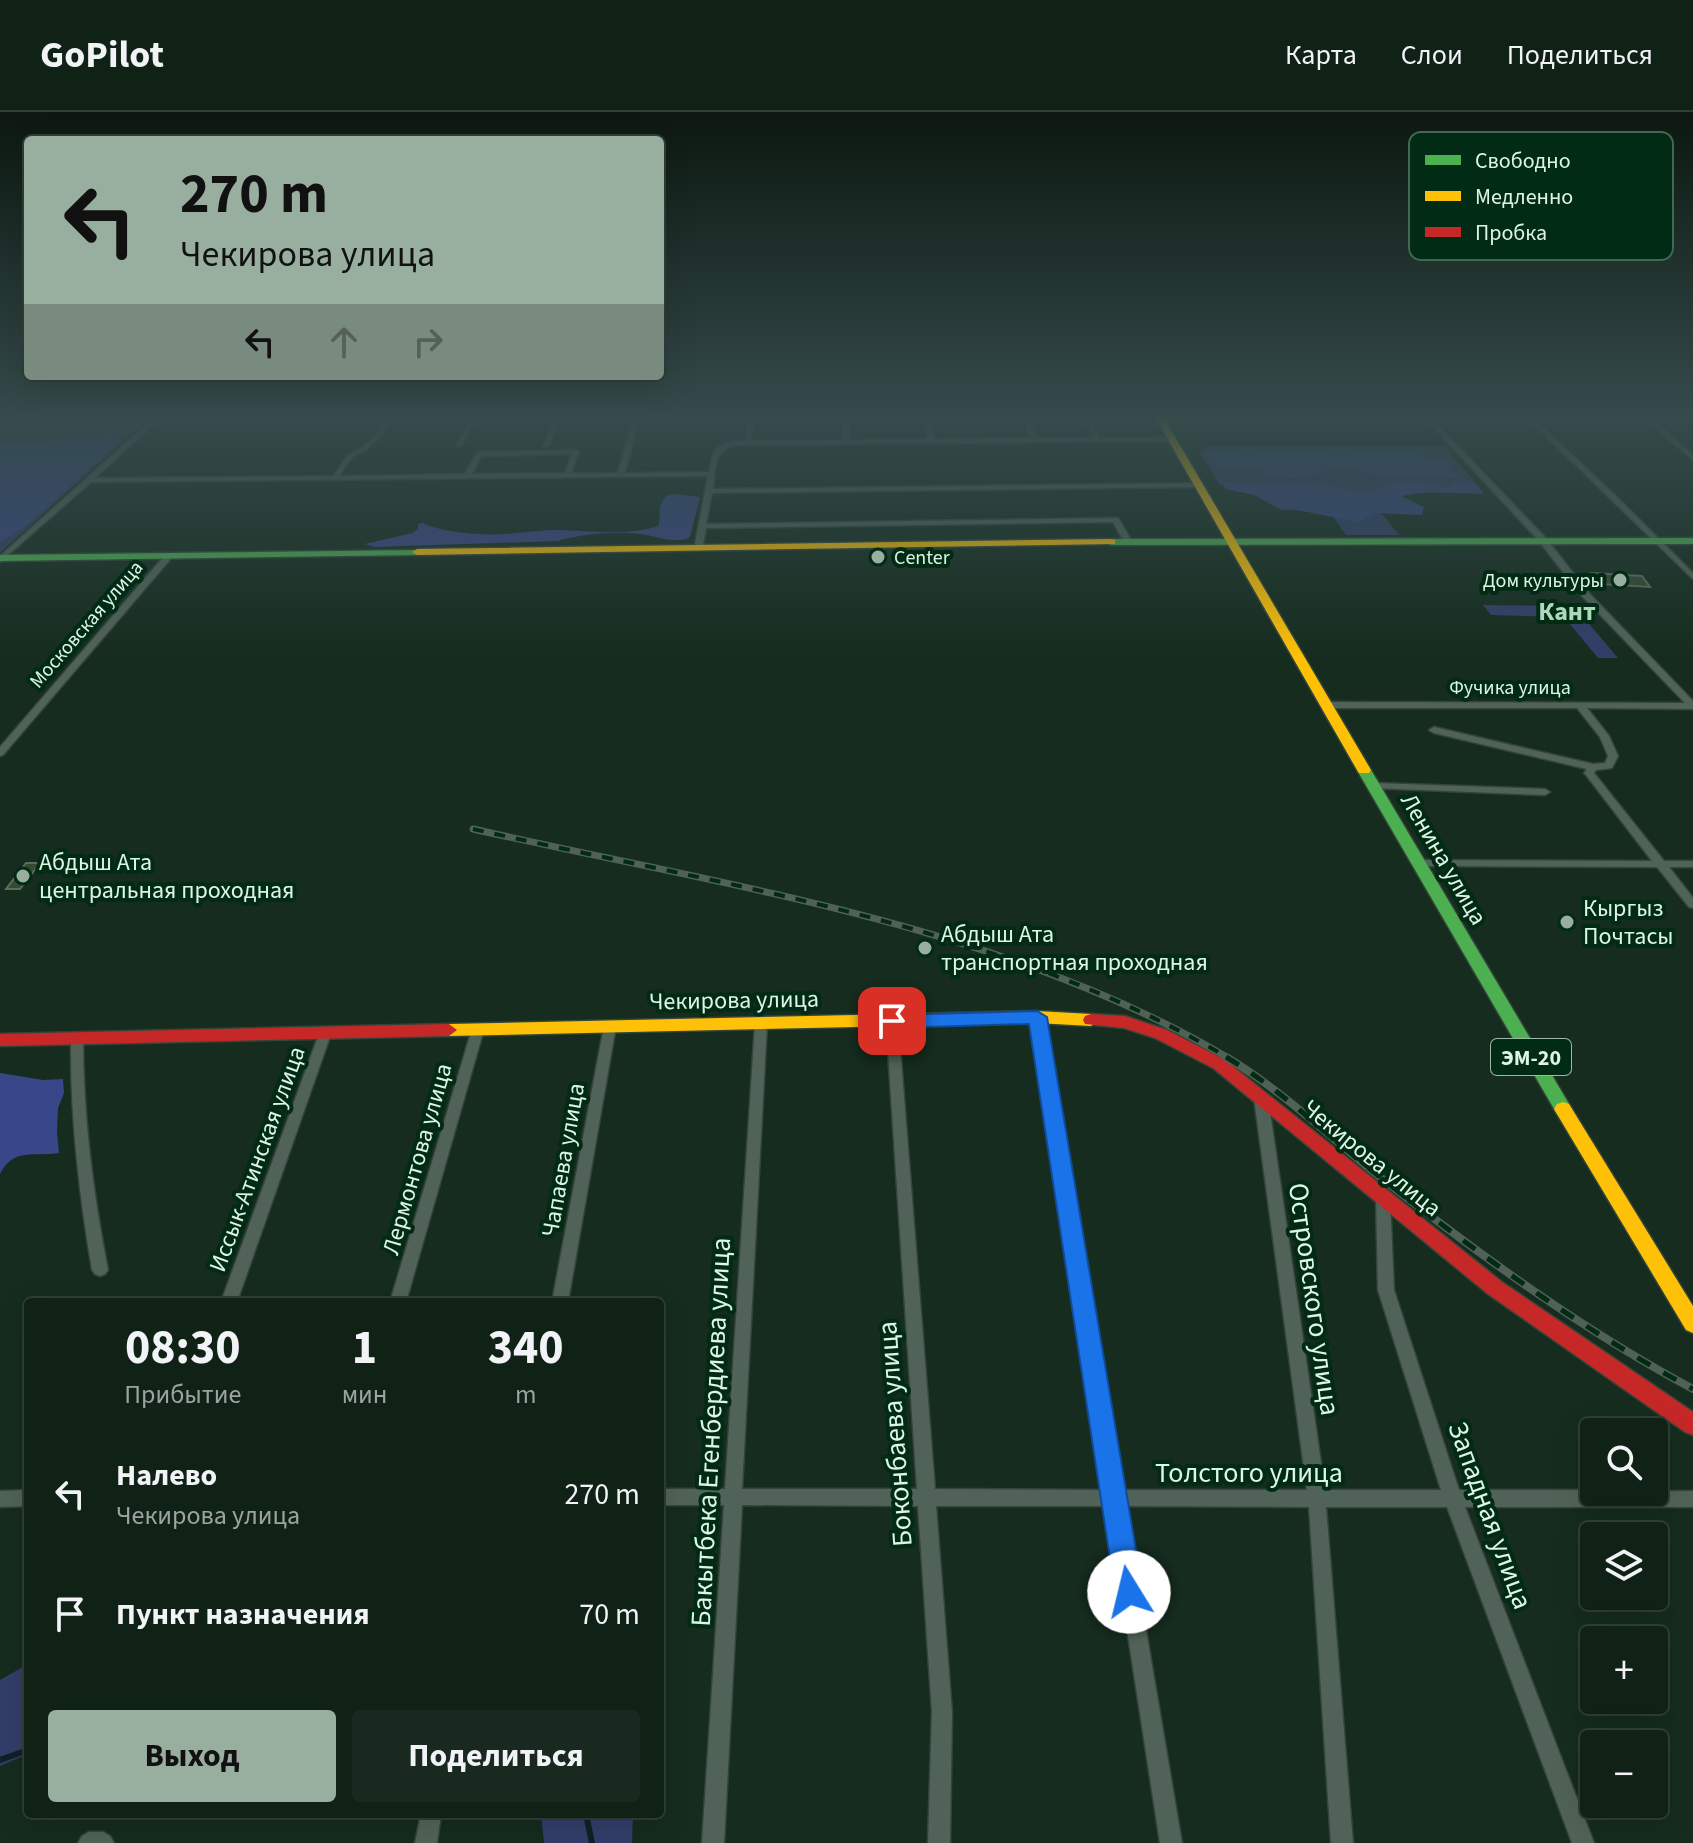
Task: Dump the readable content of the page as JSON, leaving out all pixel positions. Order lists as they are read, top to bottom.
{
  "streets": {
    "street": [
      "Московская улица",
      "Фучика улица",
      "Ленина улица",
      "Чекирова улица",
      "ЭМ-20",
      "Иссык-Атинская улица",
      "Лермонтова улица",
      "Чапаева улица",
      "Островского улица",
      "Бакытбека Егенбердиева улица",
      "Боконбаева улица",
      "Толстого улица",
      "Западная улица"
    ]
  },
  "crossings": [
    ["Фучика улица", "Ленина улица"],
    ["Чекирова улица", "Иссык-Атинская улица"],
    ["Чекирова улица", "Лермонтова улица"],
    ["Чекирова улица", "Чапаева улица"],
    ["Чекирова улица", "Островского улица"],
    ["Чекирова улица", "Бакытбека Егенбердиева улица"],
    ["Чекирова улица", "Боконбаева улица"],
    ["Чекирова улица", "Западная улица"],
    ["Островского улица", "Толстого улица"],
    ["Бакытбека Егенбердиева улица", "Толстого улица"],
    ["Боконбаева улица", "Толстого улица"],
    ["Толстого улица", "Западная улица"]
  ],
  "districts": ["Кант"],
  "places": [
    "Center",
    "Дом культуры",
    "Абдыш Ата центральная проходная",
    "Кыргыз Почтасы",
    "Абдыш Ата транспортная проходная"
  ],
  "legend": ["Свободно", "Медленно", "Пробка"],
  "page": {
    "header": "GoPilot",
    "nav": ["Карта", "Слои", "Поделиться"],
    "turn": ["270 m", "Чекирова улица"],
    "eta": [
      "08:30",
      "Прибытие",
      "1",
      "мин",
      "340",
      "m"
    ],
    "map_buttons": ["+", "−"],
    "list": [
      {
        "name": "Налево",
        "note": "Чекирова улица",
        "value": "270 m"
      },
      {
        "name": "Пункт назначения",
        "value": "70 m"
      }
    ],
    "buttons": ["Выход", "Поделиться"]
  }
}
